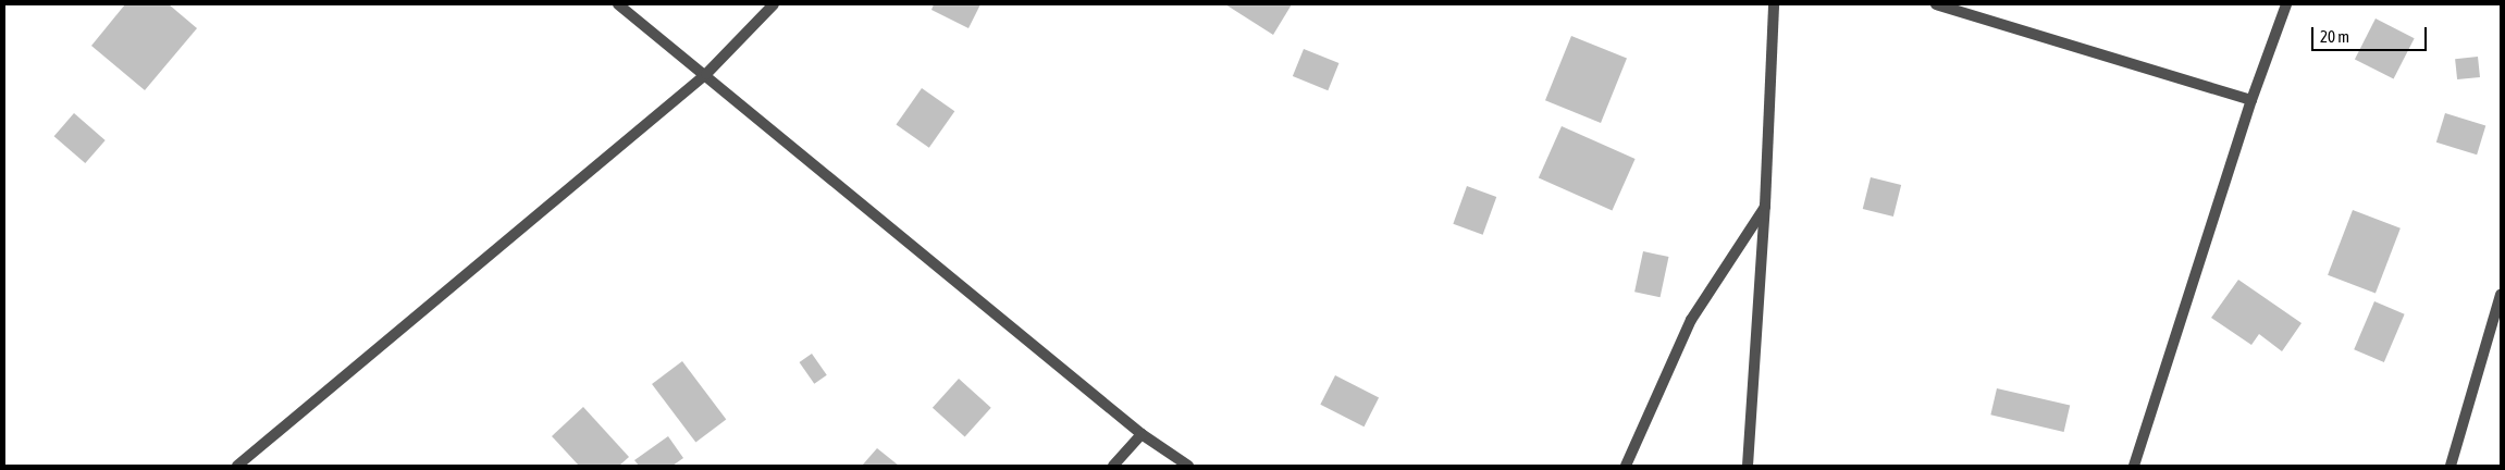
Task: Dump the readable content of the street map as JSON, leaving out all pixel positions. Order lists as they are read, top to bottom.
{
  "scale_bar": "20 m"
}
